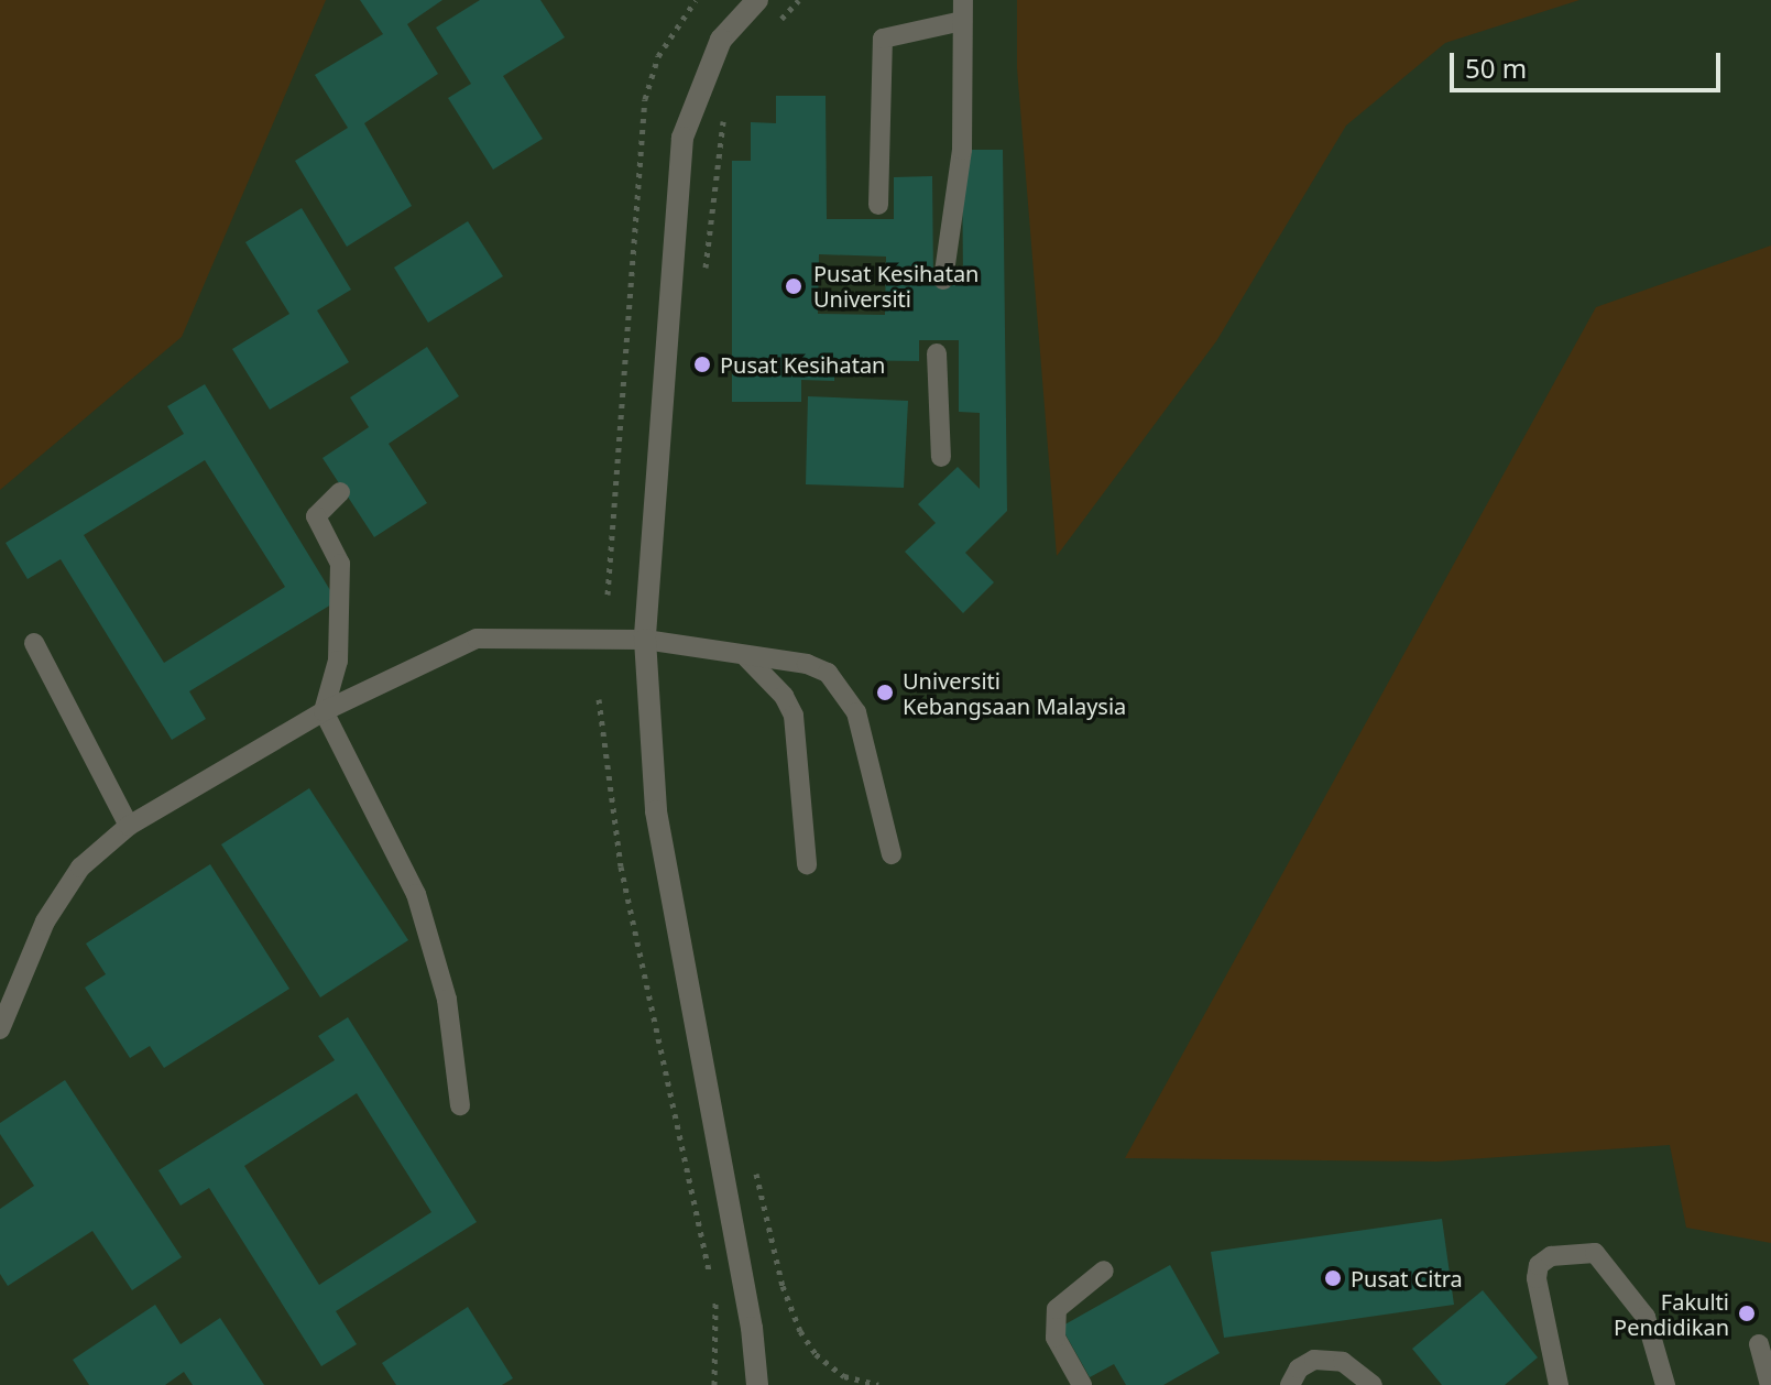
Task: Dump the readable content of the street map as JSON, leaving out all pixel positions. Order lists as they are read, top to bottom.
{
  "places": [
    "Pusat Kesihatan Universiti",
    "Pusat Kesihatan",
    "Universiti Kebangsaan Malaysia",
    "Pusat Citra",
    "Fakulti Pendidikan"
  ],
  "scale_bar": "50 m"
}
